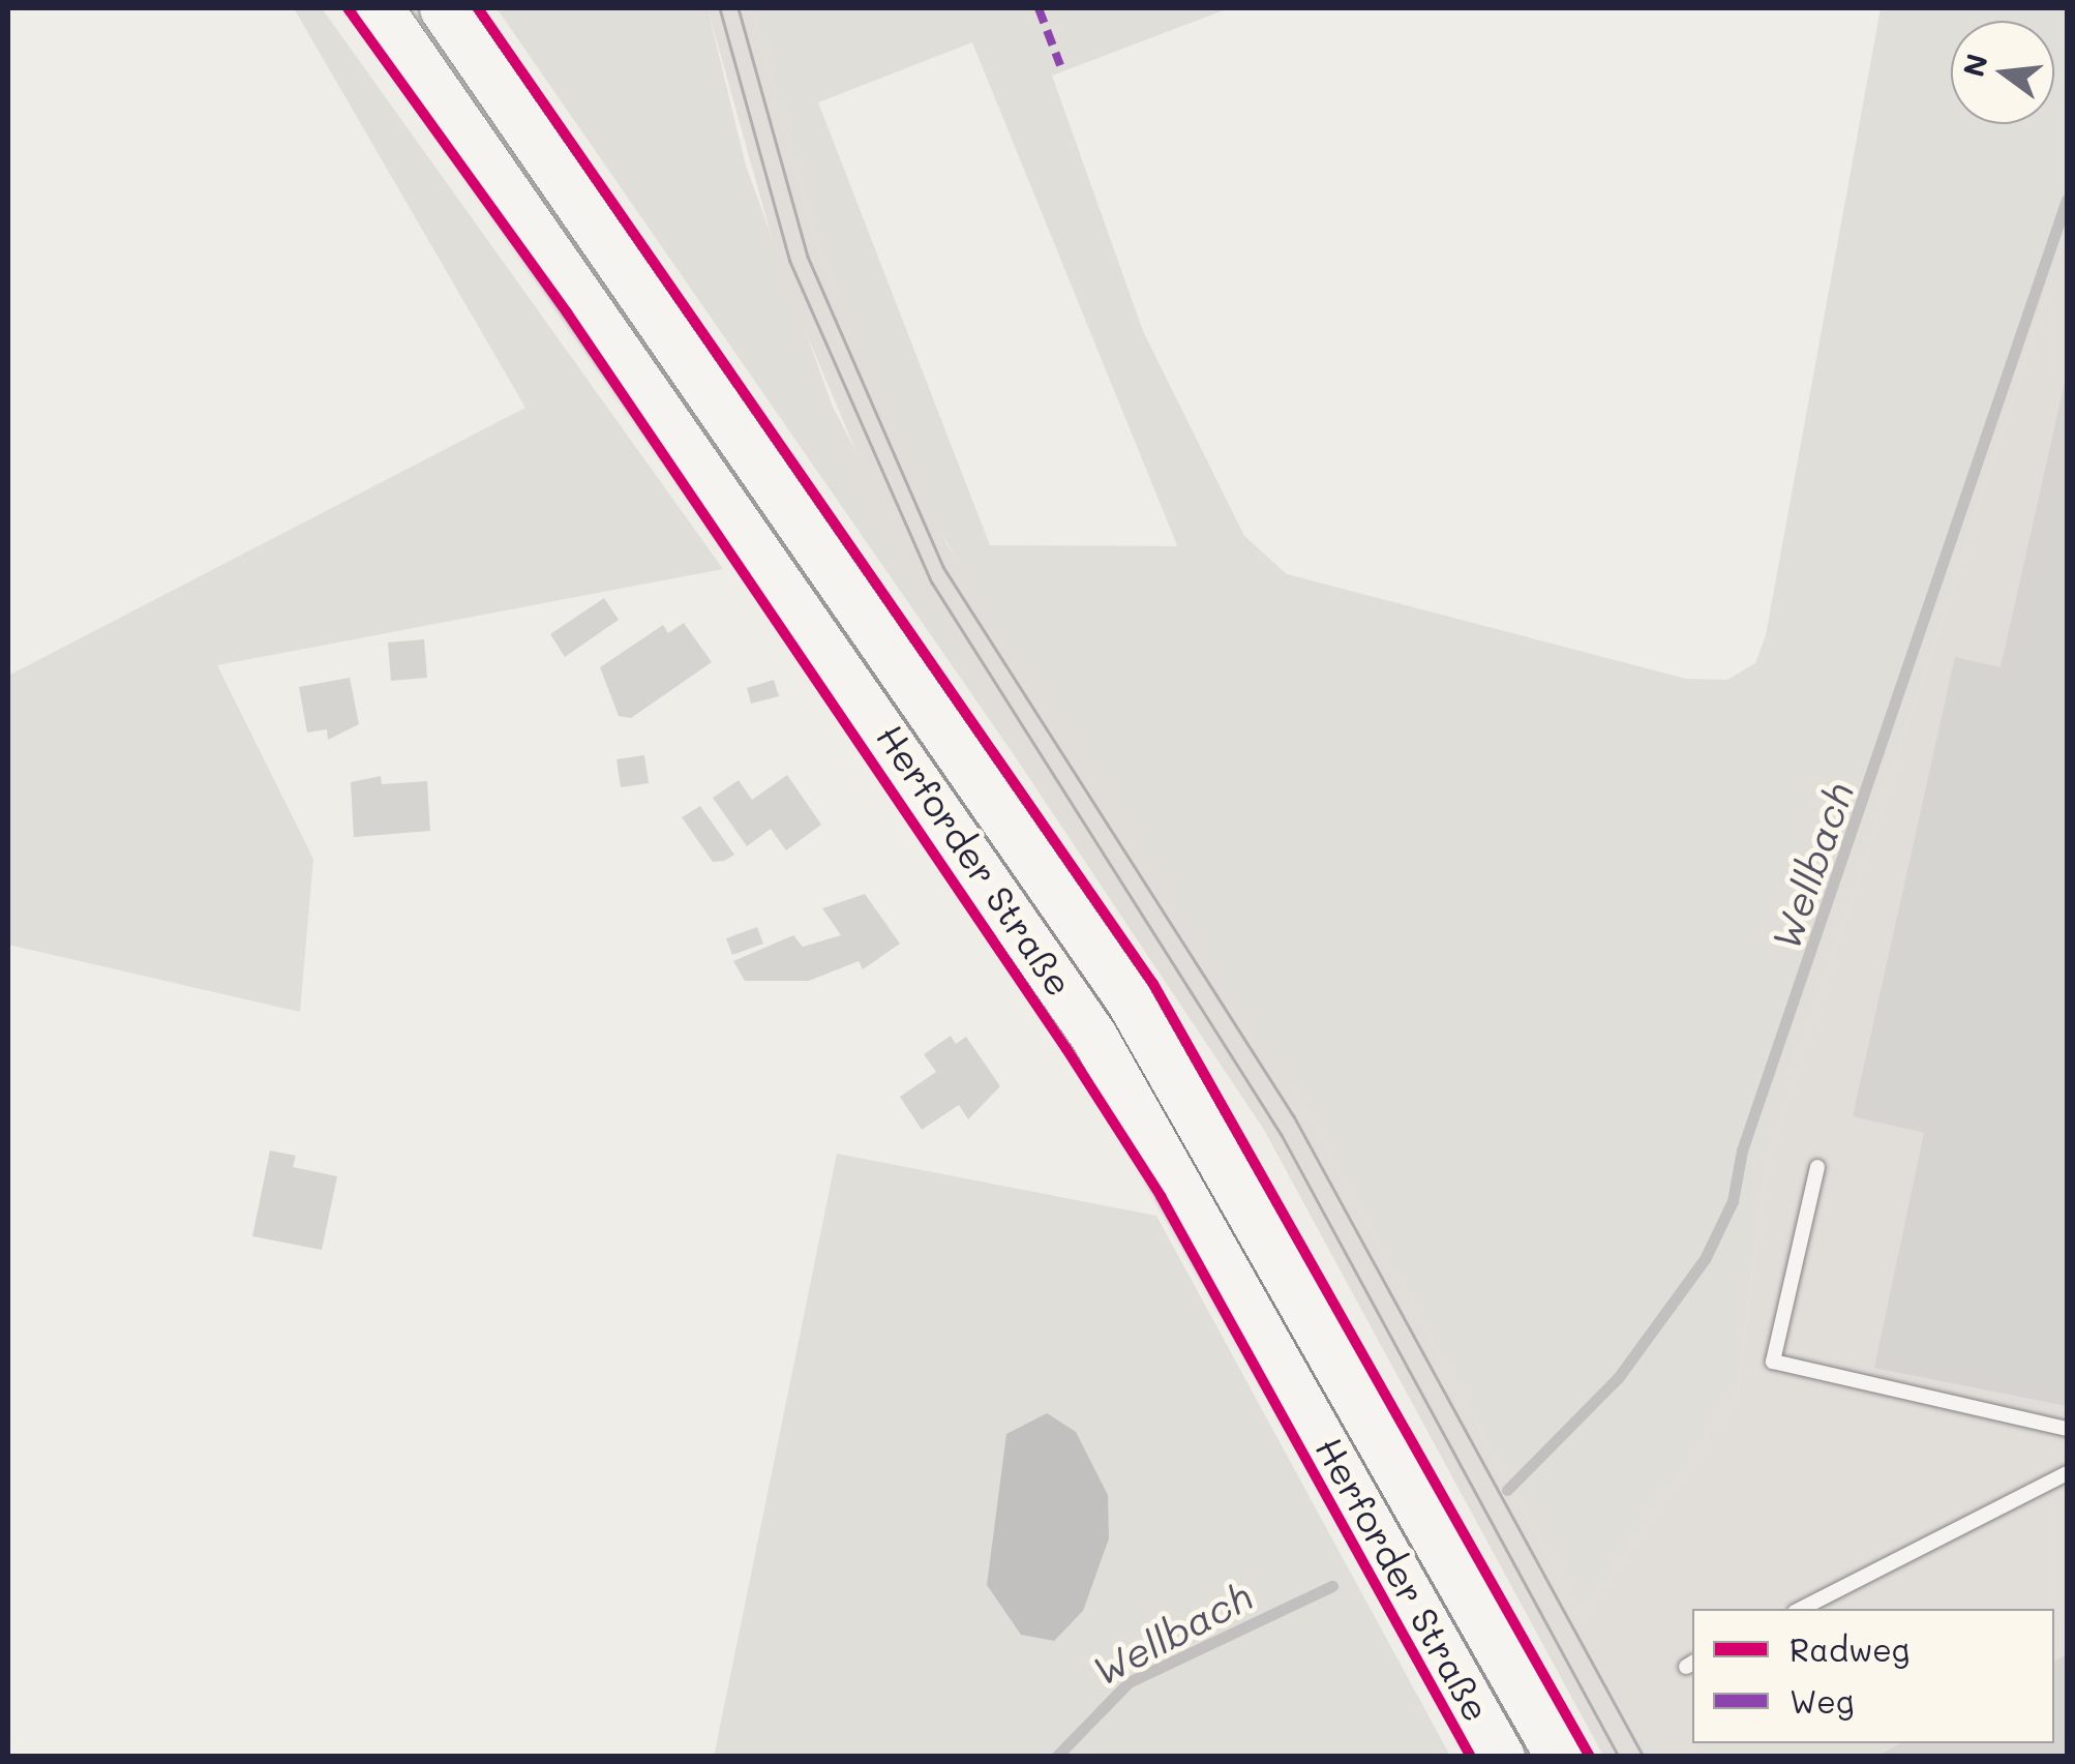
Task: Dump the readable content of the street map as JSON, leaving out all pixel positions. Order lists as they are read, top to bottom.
{
  "streets": {
    "main road": ["Herforder Straße"]
  },
  "water": ["Wellbach"],
  "legend": ["Radweg", "Weg"],
  "north": "left"
}
